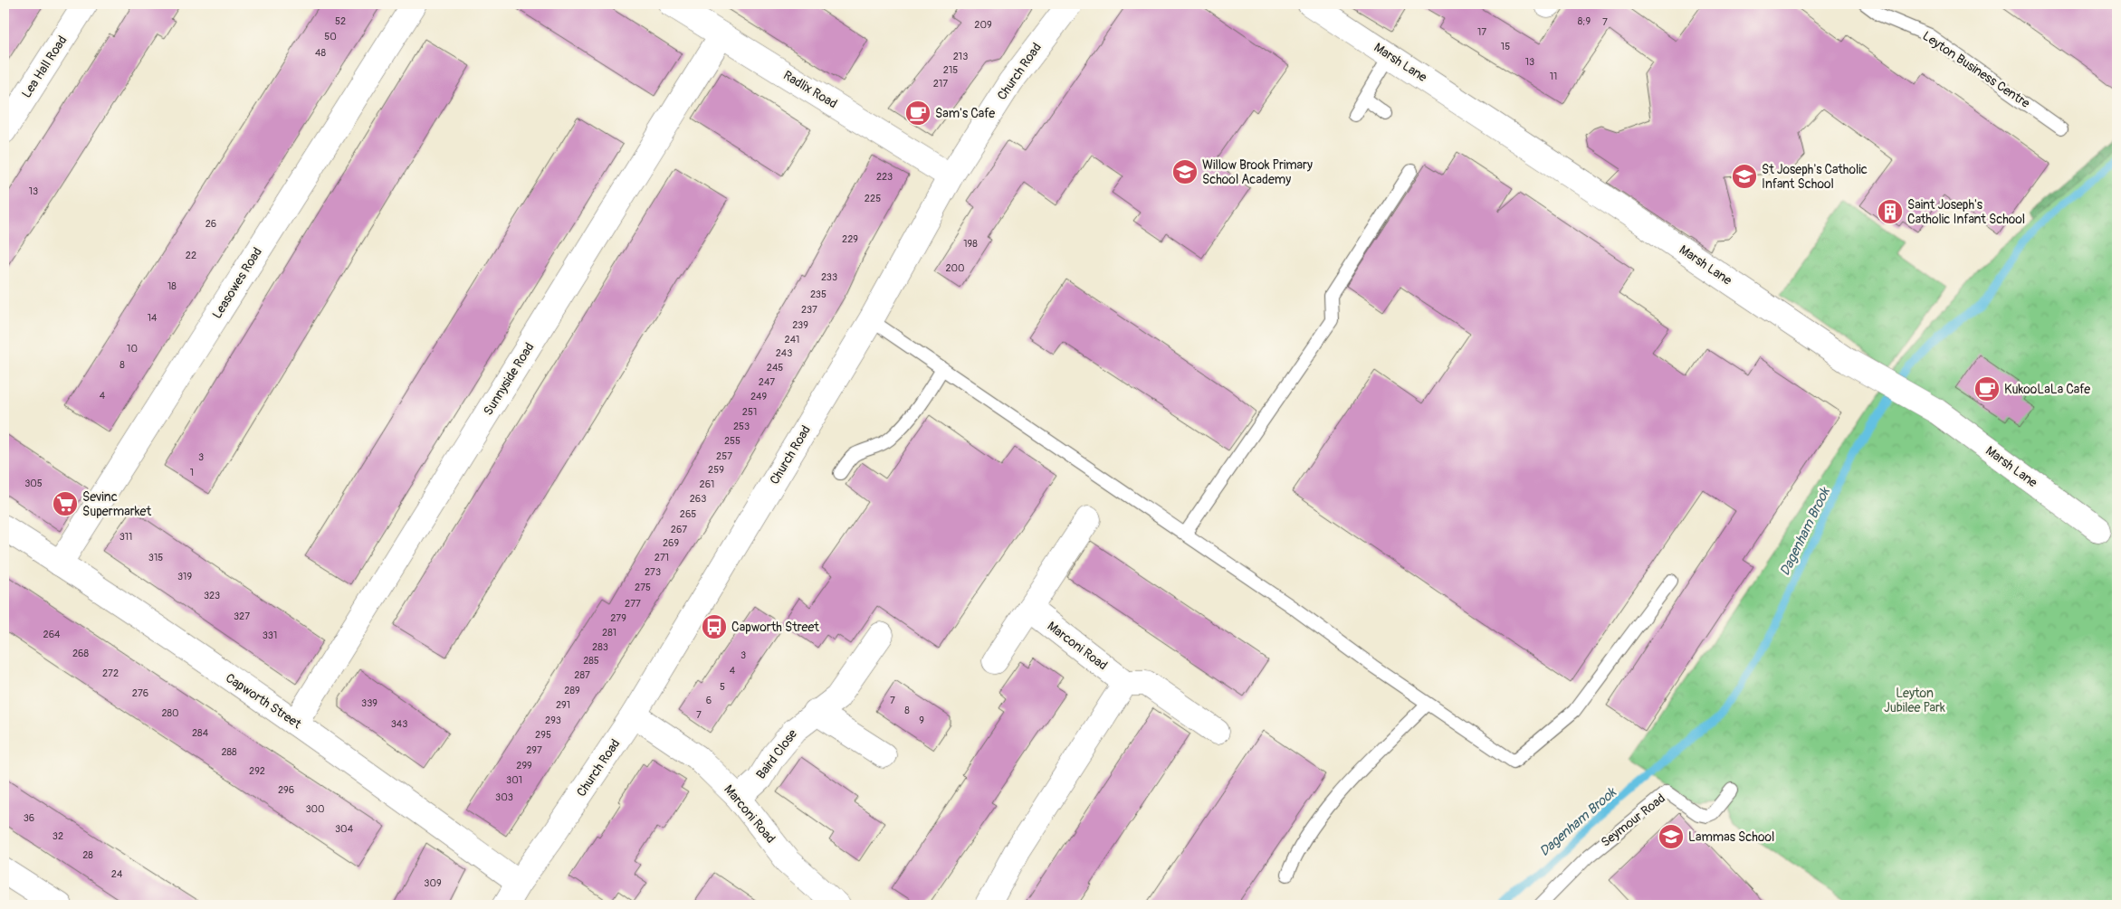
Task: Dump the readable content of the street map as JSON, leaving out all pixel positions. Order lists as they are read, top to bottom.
{
  "streets": {
    "street": [
      "Marsh Lane",
      "Lea Hall Road",
      "Church Road",
      "Radlix Road",
      "Leasowes Road",
      "Sunnyside Road",
      "Marconi Road",
      "Capworth Street",
      "Baird Close"
    ],
    "lane": ["Leyton Business Centre", "Seymour Road"]
  },
  "crossings": [
    ["Church Road", "Radlix Road"],
    ["Church Road", "Marconi Road"],
    ["Church Road", "Capworth Street"],
    ["Radlix Road", "Sunnyside Road"],
    ["Leasowes Road", "Capworth Street"],
    ["Sunnyside Road", "Capworth Street"],
    ["Marconi Road", "Baird Close"]
  ],
  "water": ["Dagenham Brook"],
  "parks": ["Leyton Jubilee Park"],
  "places": {
    "cafe": ["Sam's Cafe", "KukooLaLa Cafe"],
    "school or university": ["Willow Brook Primary School Academy", "St Joseph's Catholic Infant School", "Lammas School"],
    "building": ["Saint Joseph's Catholic Infant School"],
    "supermarket": ["Sevinc Supermarket"],
    "bus stop": ["Capworth Street"]
  },
  "house_numbers": [
    "52",
    "8;9",
    "7",
    "209",
    "17",
    "50",
    "15",
    "48",
    "213",
    "13",
    "215",
    "11",
    "217",
    "223",
    "13",
    "225",
    "26",
    "229",
    "198",
    "22",
    "200",
    "233",
    "18",
    "235",
    "237",
    "14",
    "239",
    "241",
    "10",
    "243",
    "8",
    "245",
    "247",
    "4",
    "249",
    "251",
    "253",
    "255",
    "257",
    "3",
    "259",
    "1",
    "305",
    "261",
    "263",
    "265",
    "267",
    "311",
    "269",
    "315",
    "271",
    "273",
    "319",
    "275",
    "323",
    "277",
    "327",
    "279",
    "281",
    "264",
    "331",
    "283",
    "268",
    "3",
    "285",
    "4",
    "272",
    "287",
    "5",
    "289",
    "276",
    "6",
    "7",
    "339",
    "291",
    "8",
    "280",
    "7",
    "293",
    "9",
    "343",
    "284",
    "295",
    "297",
    "288",
    "299",
    "292",
    "301",
    "296",
    "303",
    "300",
    "36",
    "304",
    "32",
    "28",
    "24",
    "309"
  ]
}
